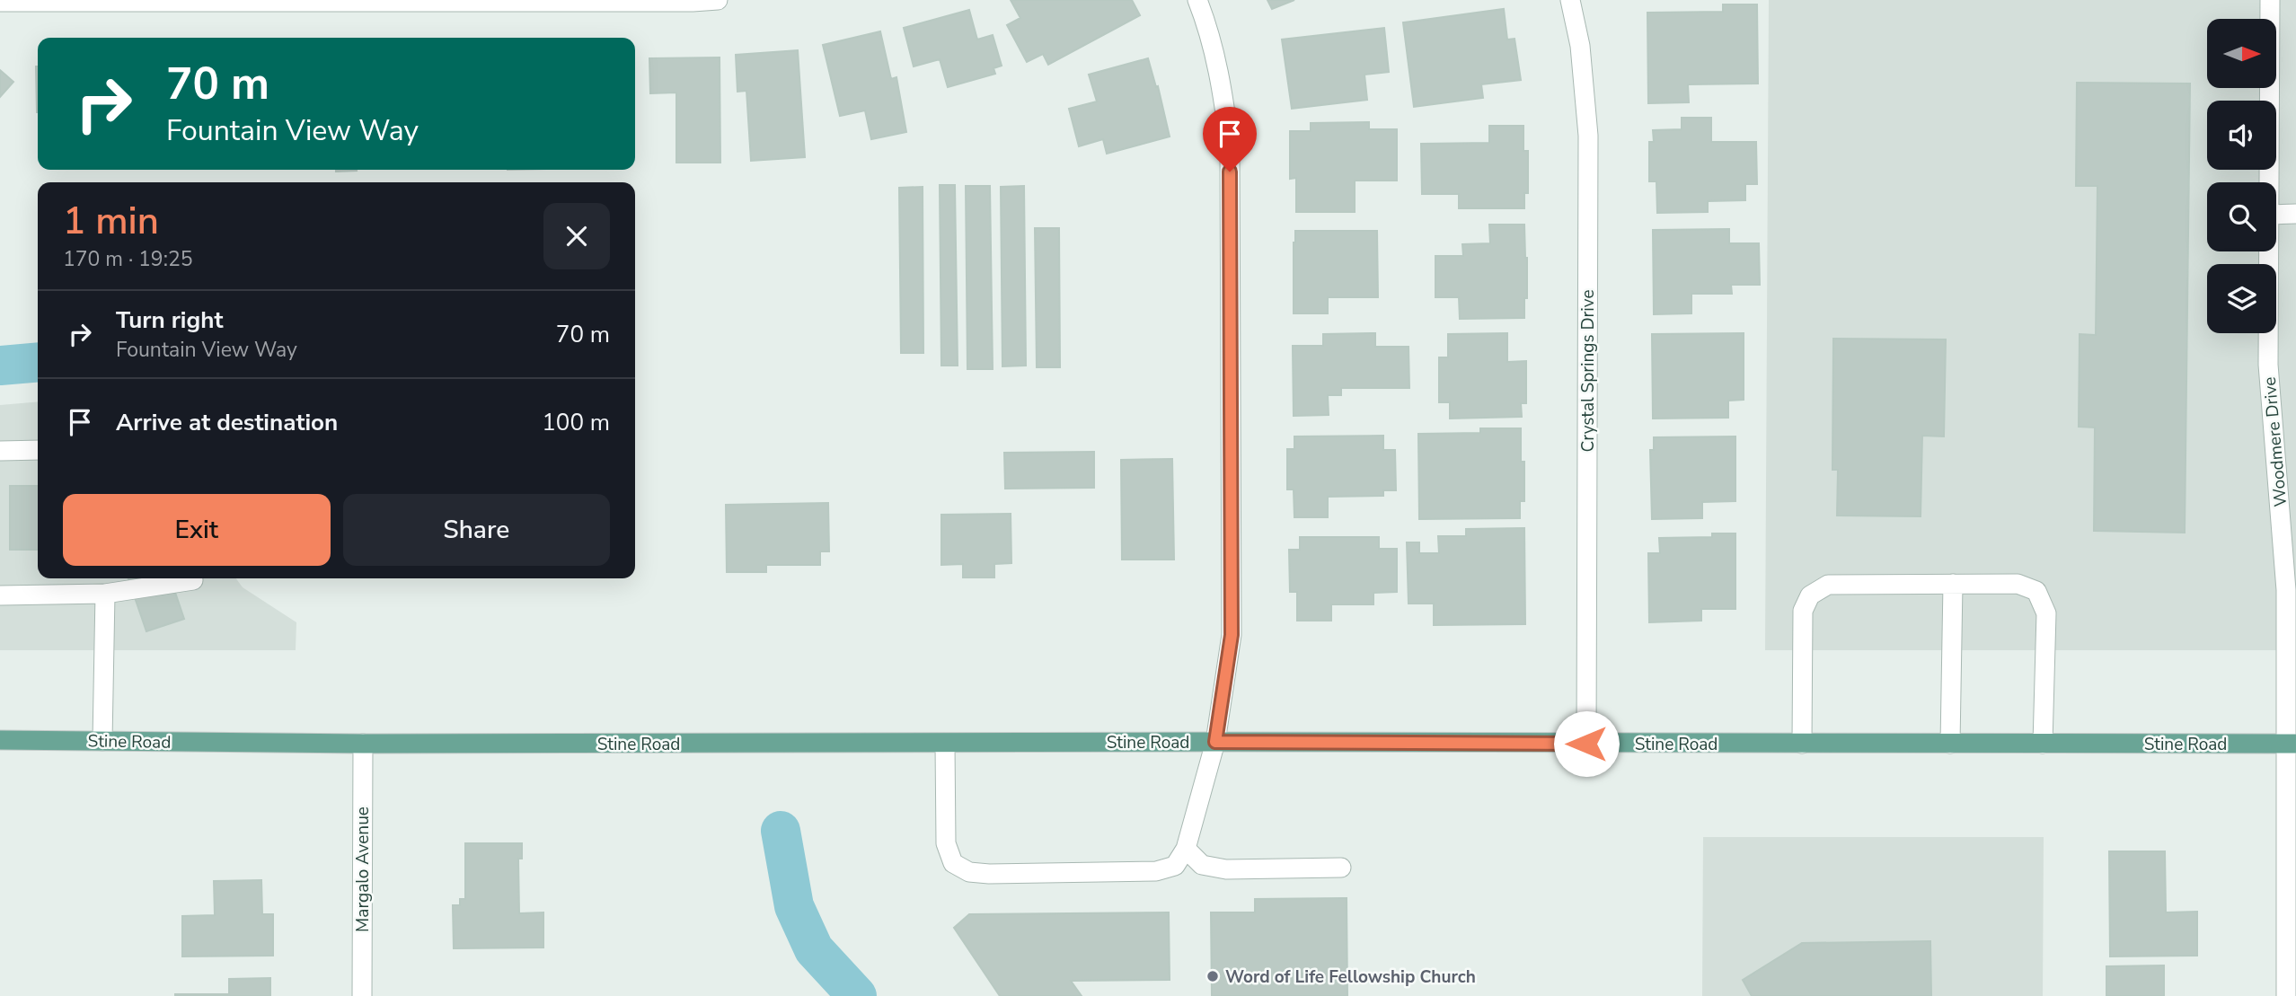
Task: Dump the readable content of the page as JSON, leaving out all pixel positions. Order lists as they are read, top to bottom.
{
  "streets": {
    "main road": ["Stine Road"],
    "street": ["Crystal Springs Drive", "Woodmere Drive", "Margalo Avenue"]
  },
  "crossings": [
    ["Crystal Springs Drive", "Stine Road"],
    ["Woodmere Drive", "Stine Road"],
    ["Stine Road", "Margalo Avenue"]
  ],
  "places": ["Word of Life Fellowship Church"],
  "north": "right",
  "page": {
    "turn": ["70 m", "Fountain View Way"],
    "heading": ["1 min", "170 m · 19:25"],
    "list": [
      {
        "name": "Turn right",
        "note": "Fountain View Way",
        "value": "70 m"
      },
      {
        "name": "Arrive at destination",
        "value": "100 m"
      }
    ],
    "buttons": ["Exit", "Share"]
  }
}
